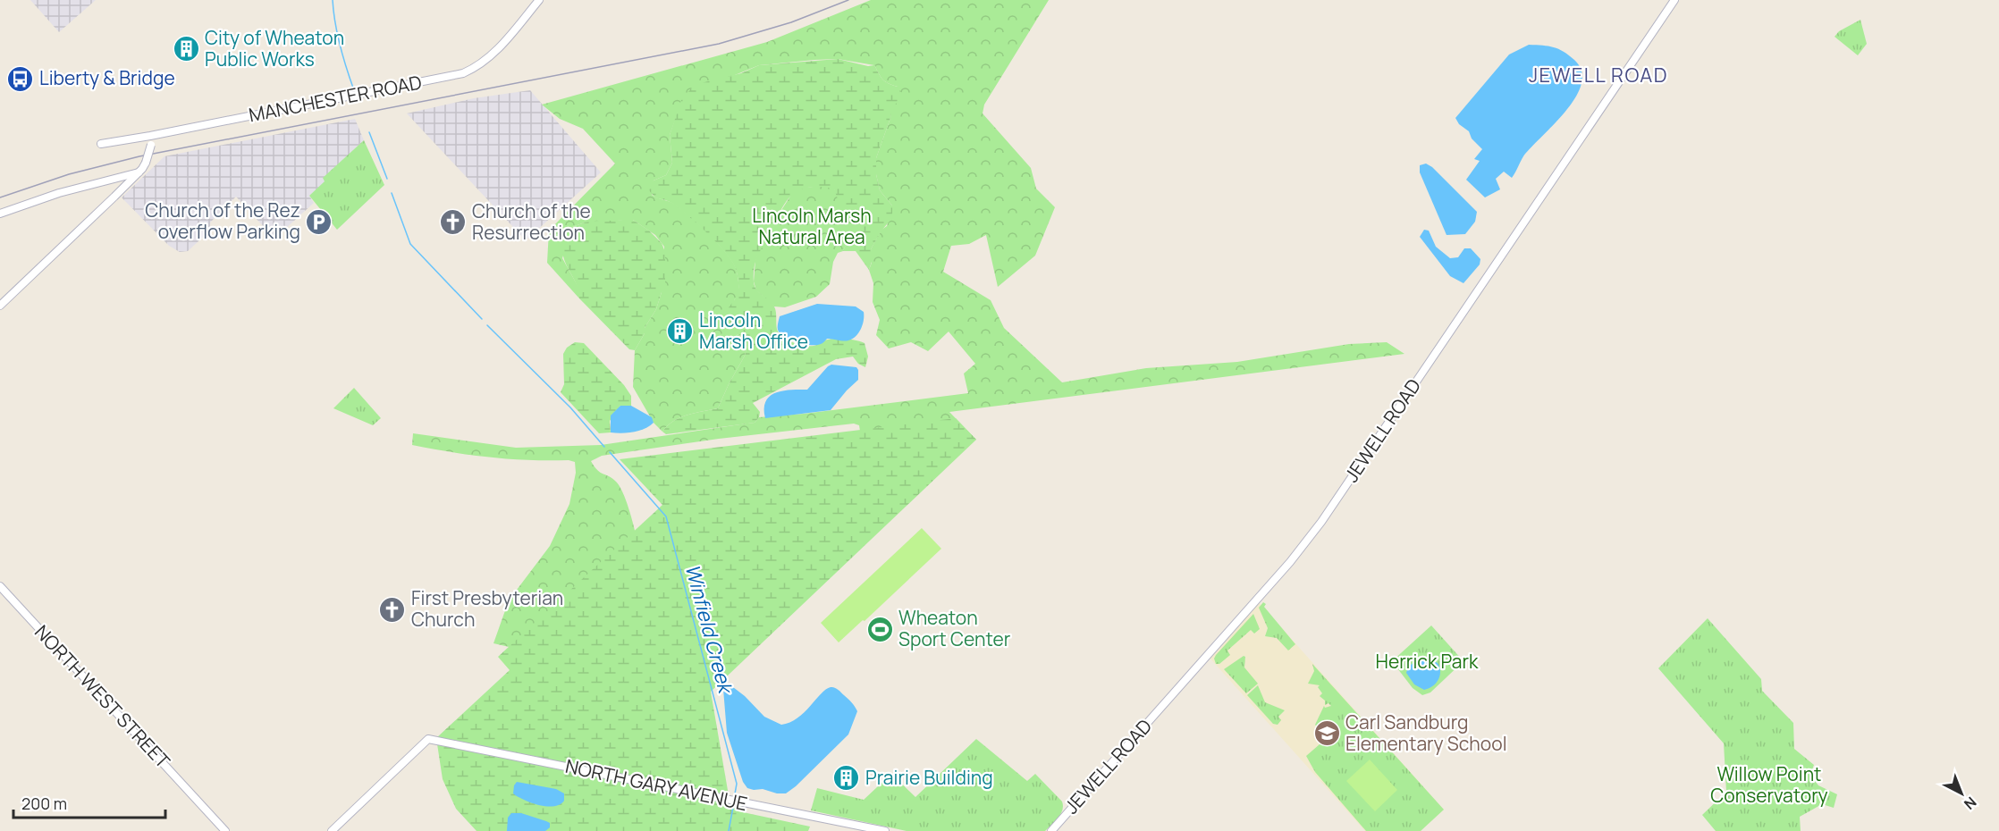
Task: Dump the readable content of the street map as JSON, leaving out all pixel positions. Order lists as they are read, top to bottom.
{
  "streets": {
    "street": [
      "MANCHESTER ROAD",
      "JEWELL ROAD",
      "NORTH WEST STREET",
      "NORTH GARY AVENUE"
    ]
  },
  "districts": ["JEWELL ROAD"],
  "water": ["Winfield Creek"],
  "parks": ["Lincoln Marsh Natural Area", "Herrick Park", "Willow Point Conservatory"],
  "places": {
    "building": ["City of Wheaton Public Works", "Lincoln Marsh Office", "Prairie Building"],
    "bus stop": ["Liberty & Bridge"],
    "parking": ["Church of the Rez overflow Parking"],
    "church": ["Church of the Resurrection", "First Presbyterian Church"],
    "sports": ["Wheaton Sport Center"],
    "school or university": ["Carl Sandburg Elementary School"]
  },
  "scale_bar": "200 m",
  "north": "bottom right"
}
